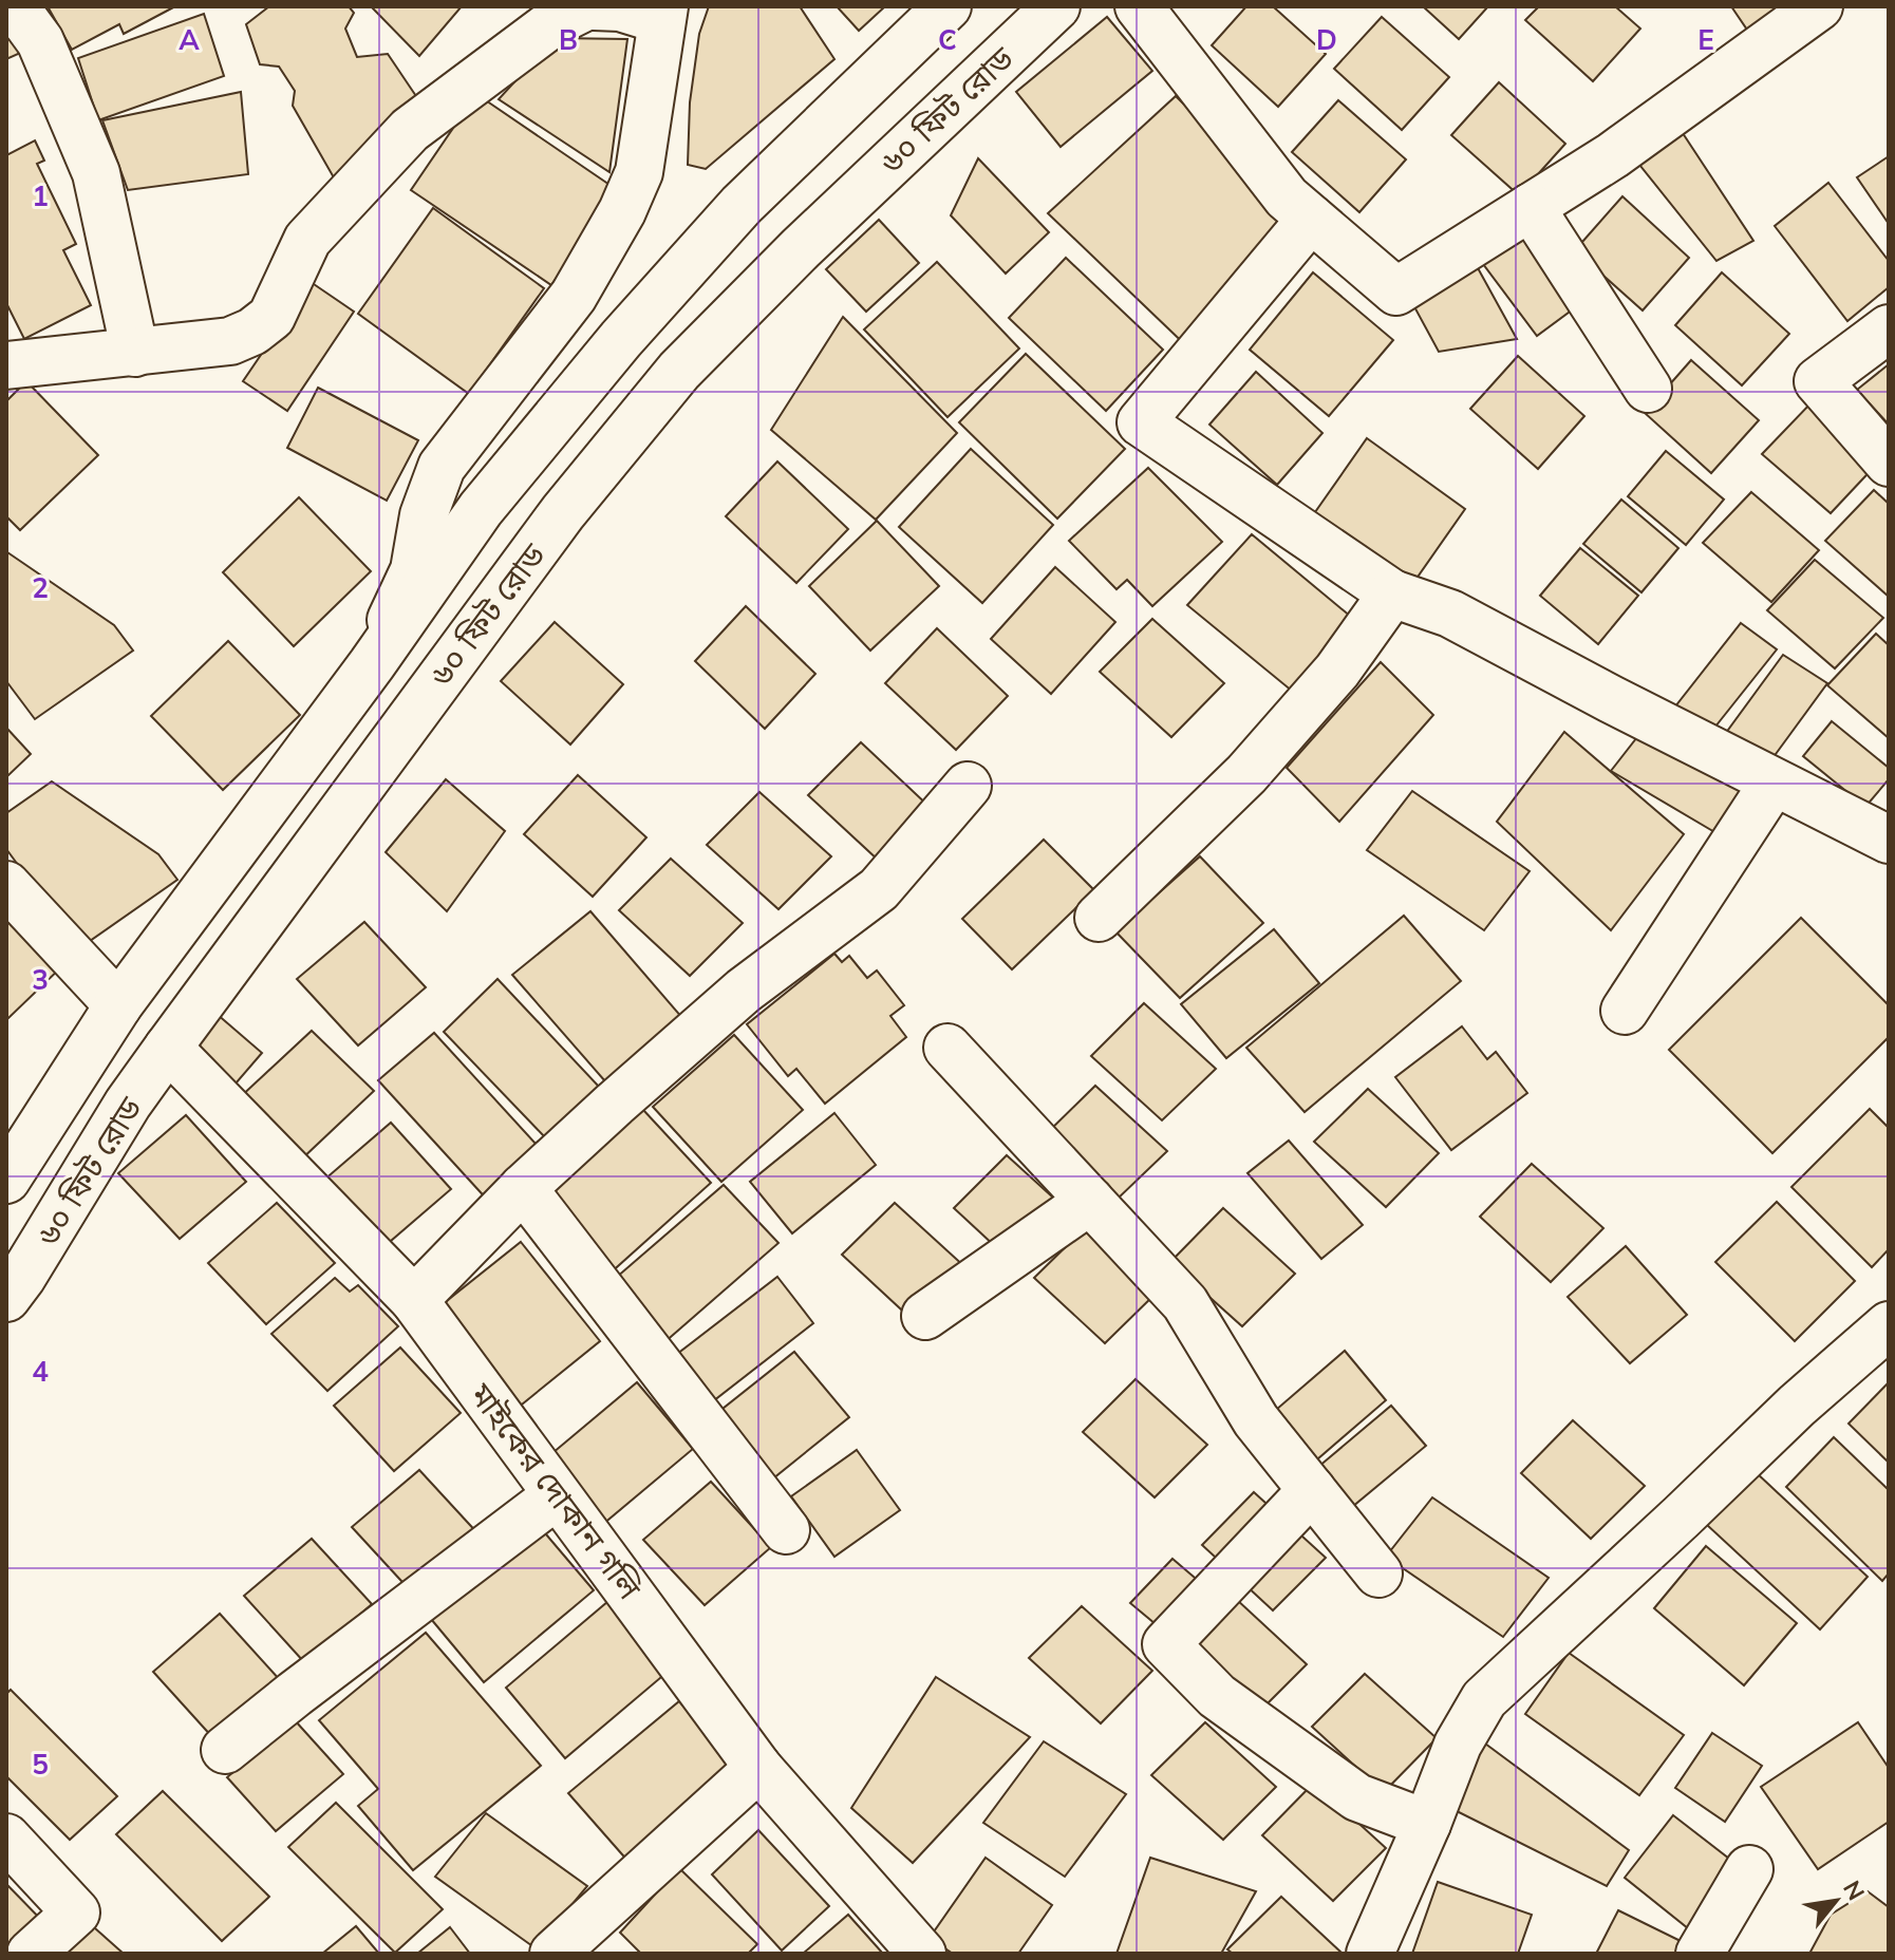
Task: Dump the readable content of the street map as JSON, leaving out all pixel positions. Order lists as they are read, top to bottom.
{
  "streets": {
    "street": ["৬০ ফিট রোড", "মাইকের দোকান গলি"]
  },
  "crossings": [
    ["৬০ ফিট রোড", "মাইকের দোকান গলি"]
  ],
  "north": "top right",
  "grid": {
    "columns": [
      "A",
      "B",
      "C",
      "D",
      "E"
    ],
    "rows": [
      "1",
      "2",
      "3",
      "4",
      "5"
    ]
  }
}
